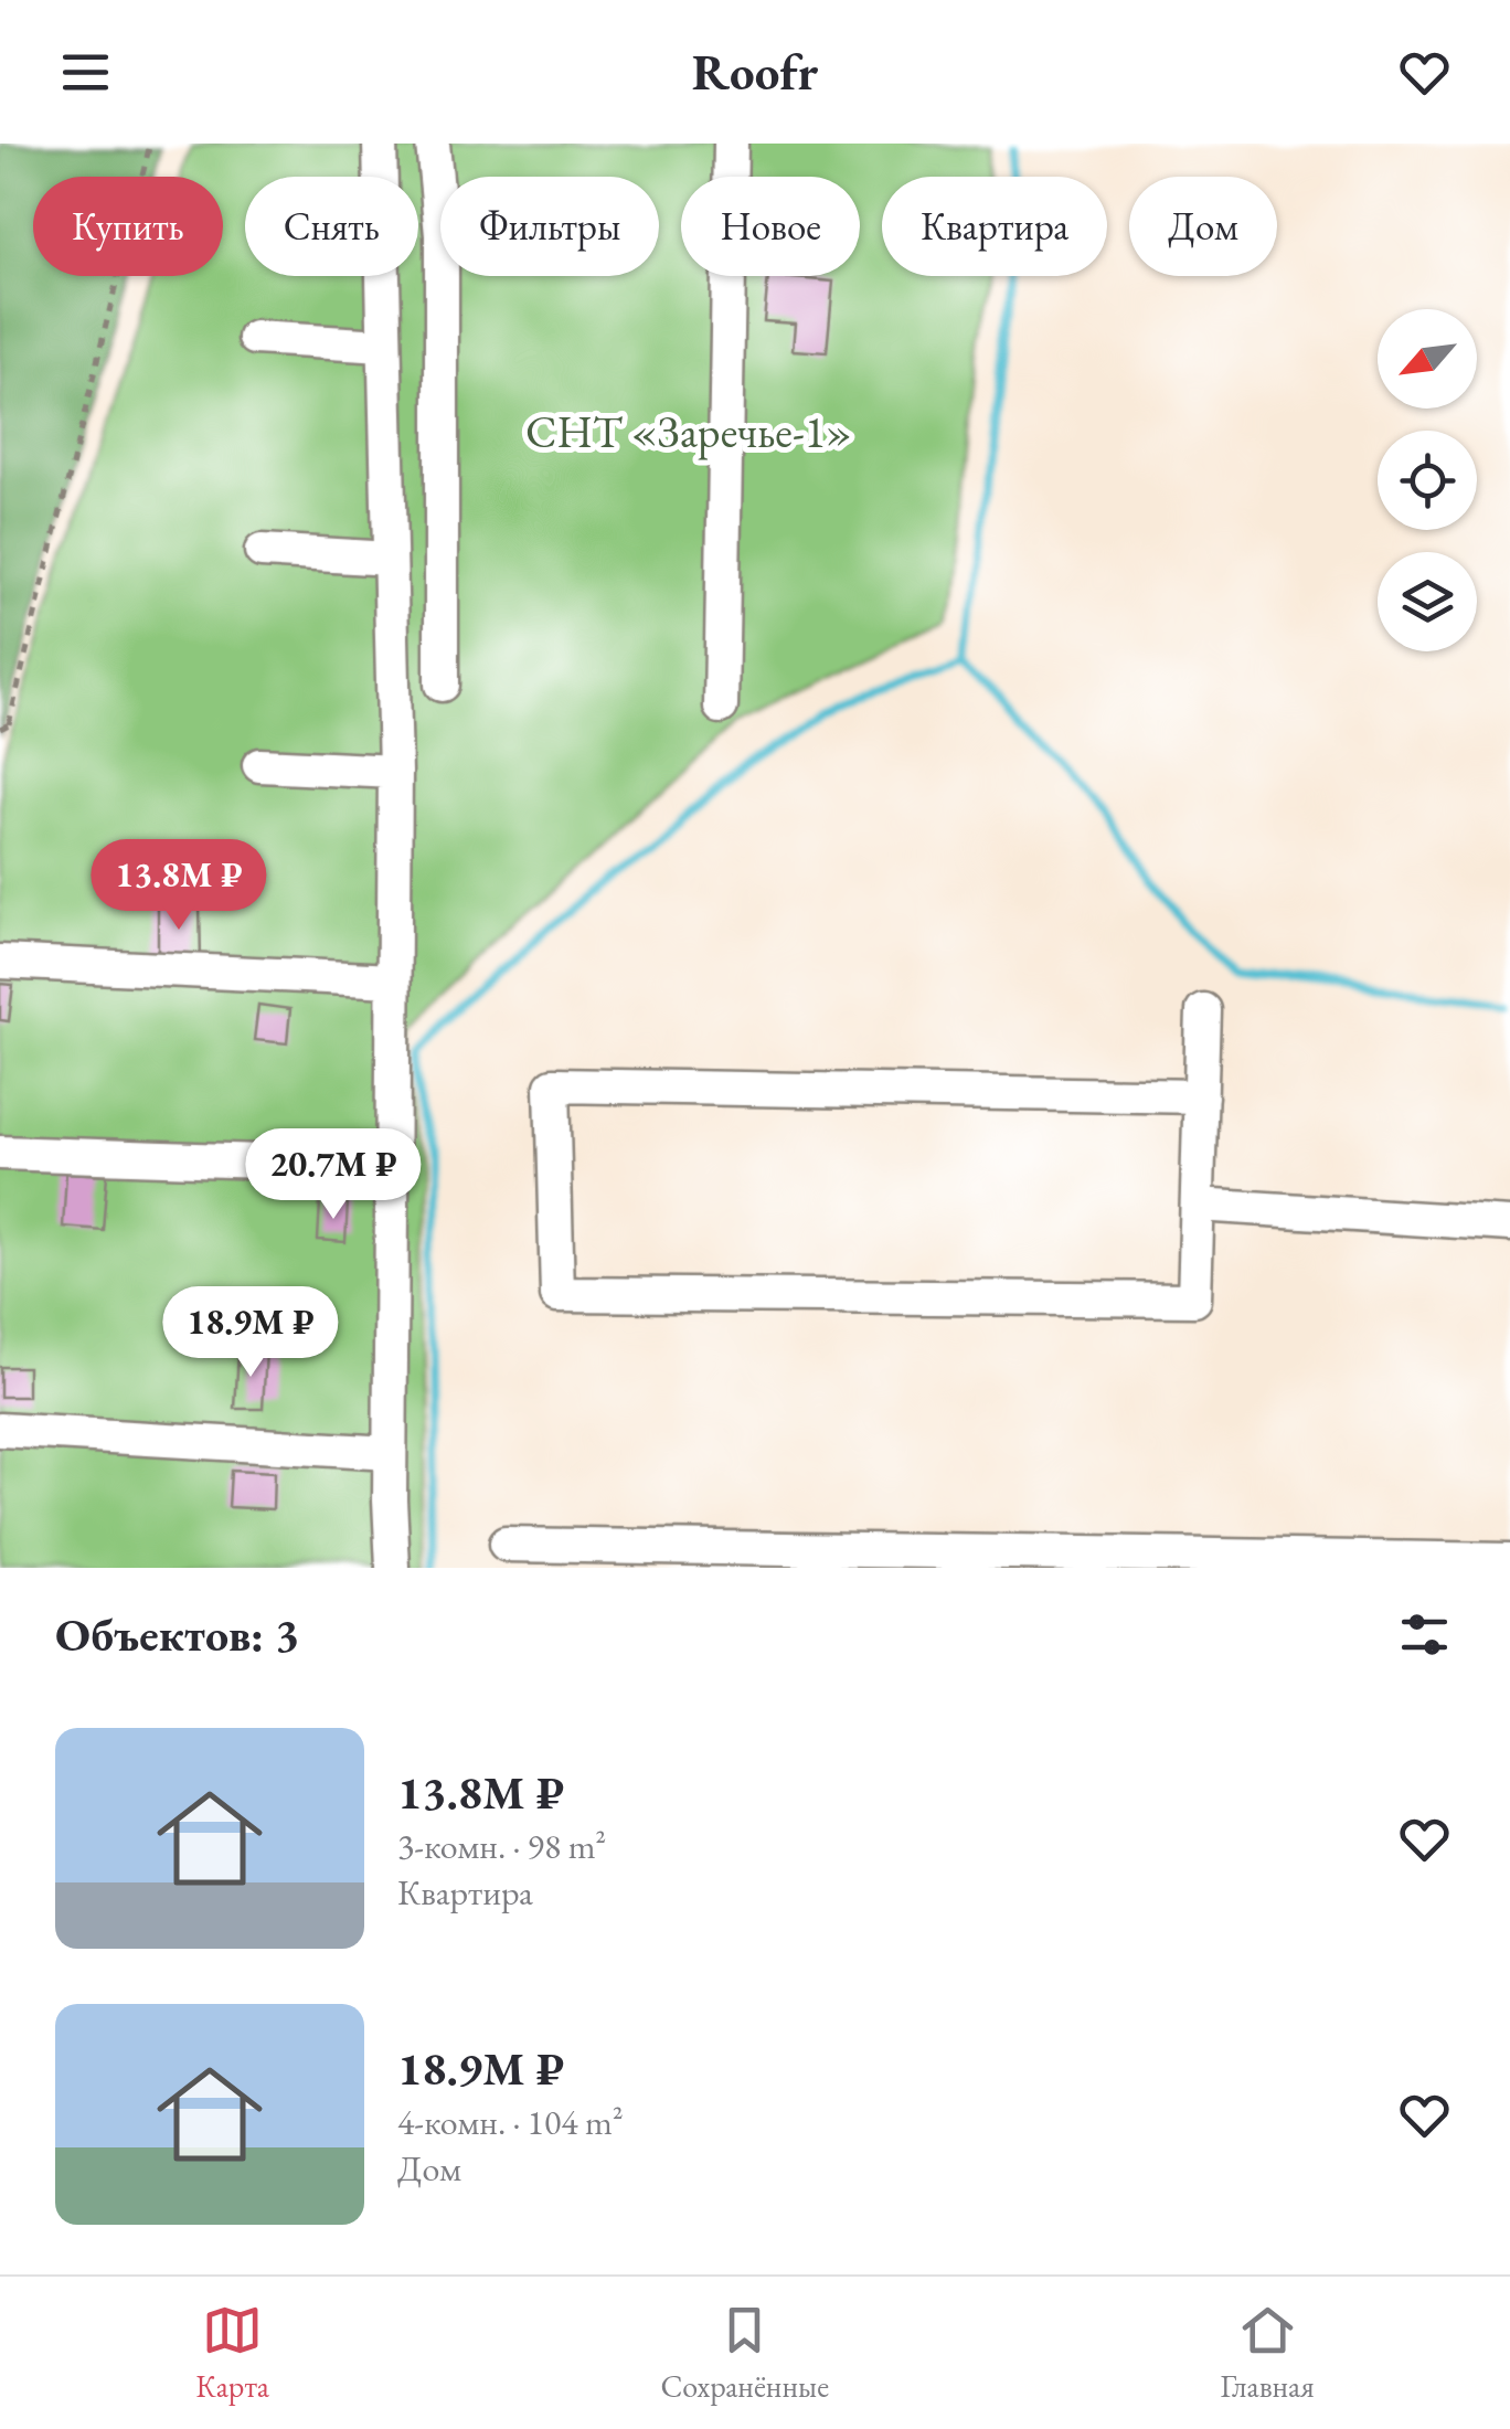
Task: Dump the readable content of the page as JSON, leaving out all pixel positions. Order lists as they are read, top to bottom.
{
  "parks": ["СНТ «Заречье-1»"],
  "north": "bottom left",
  "page": {
    "header": "Roofr",
    "chip": [
      "Купить",
      "Снять",
      "Фильтры",
      "Новое",
      "Квартира",
      "Дом"
    ],
    "price": ["13.8M ₽", "20.7M ₽", "18.9M ₽"],
    "heading": "Объектов: 3",
    "list": [
      {
        "name": "13.8M ₽",
        "note": "3-комн. · 98 m² · Квартира"
      },
      {
        "name": "18.9M ₽",
        "note": "4-комн. · 104 m² · Дом"
      }
    ],
    "tabs": ["Карта", "Сохранённые", "Главная"]
  }
}
